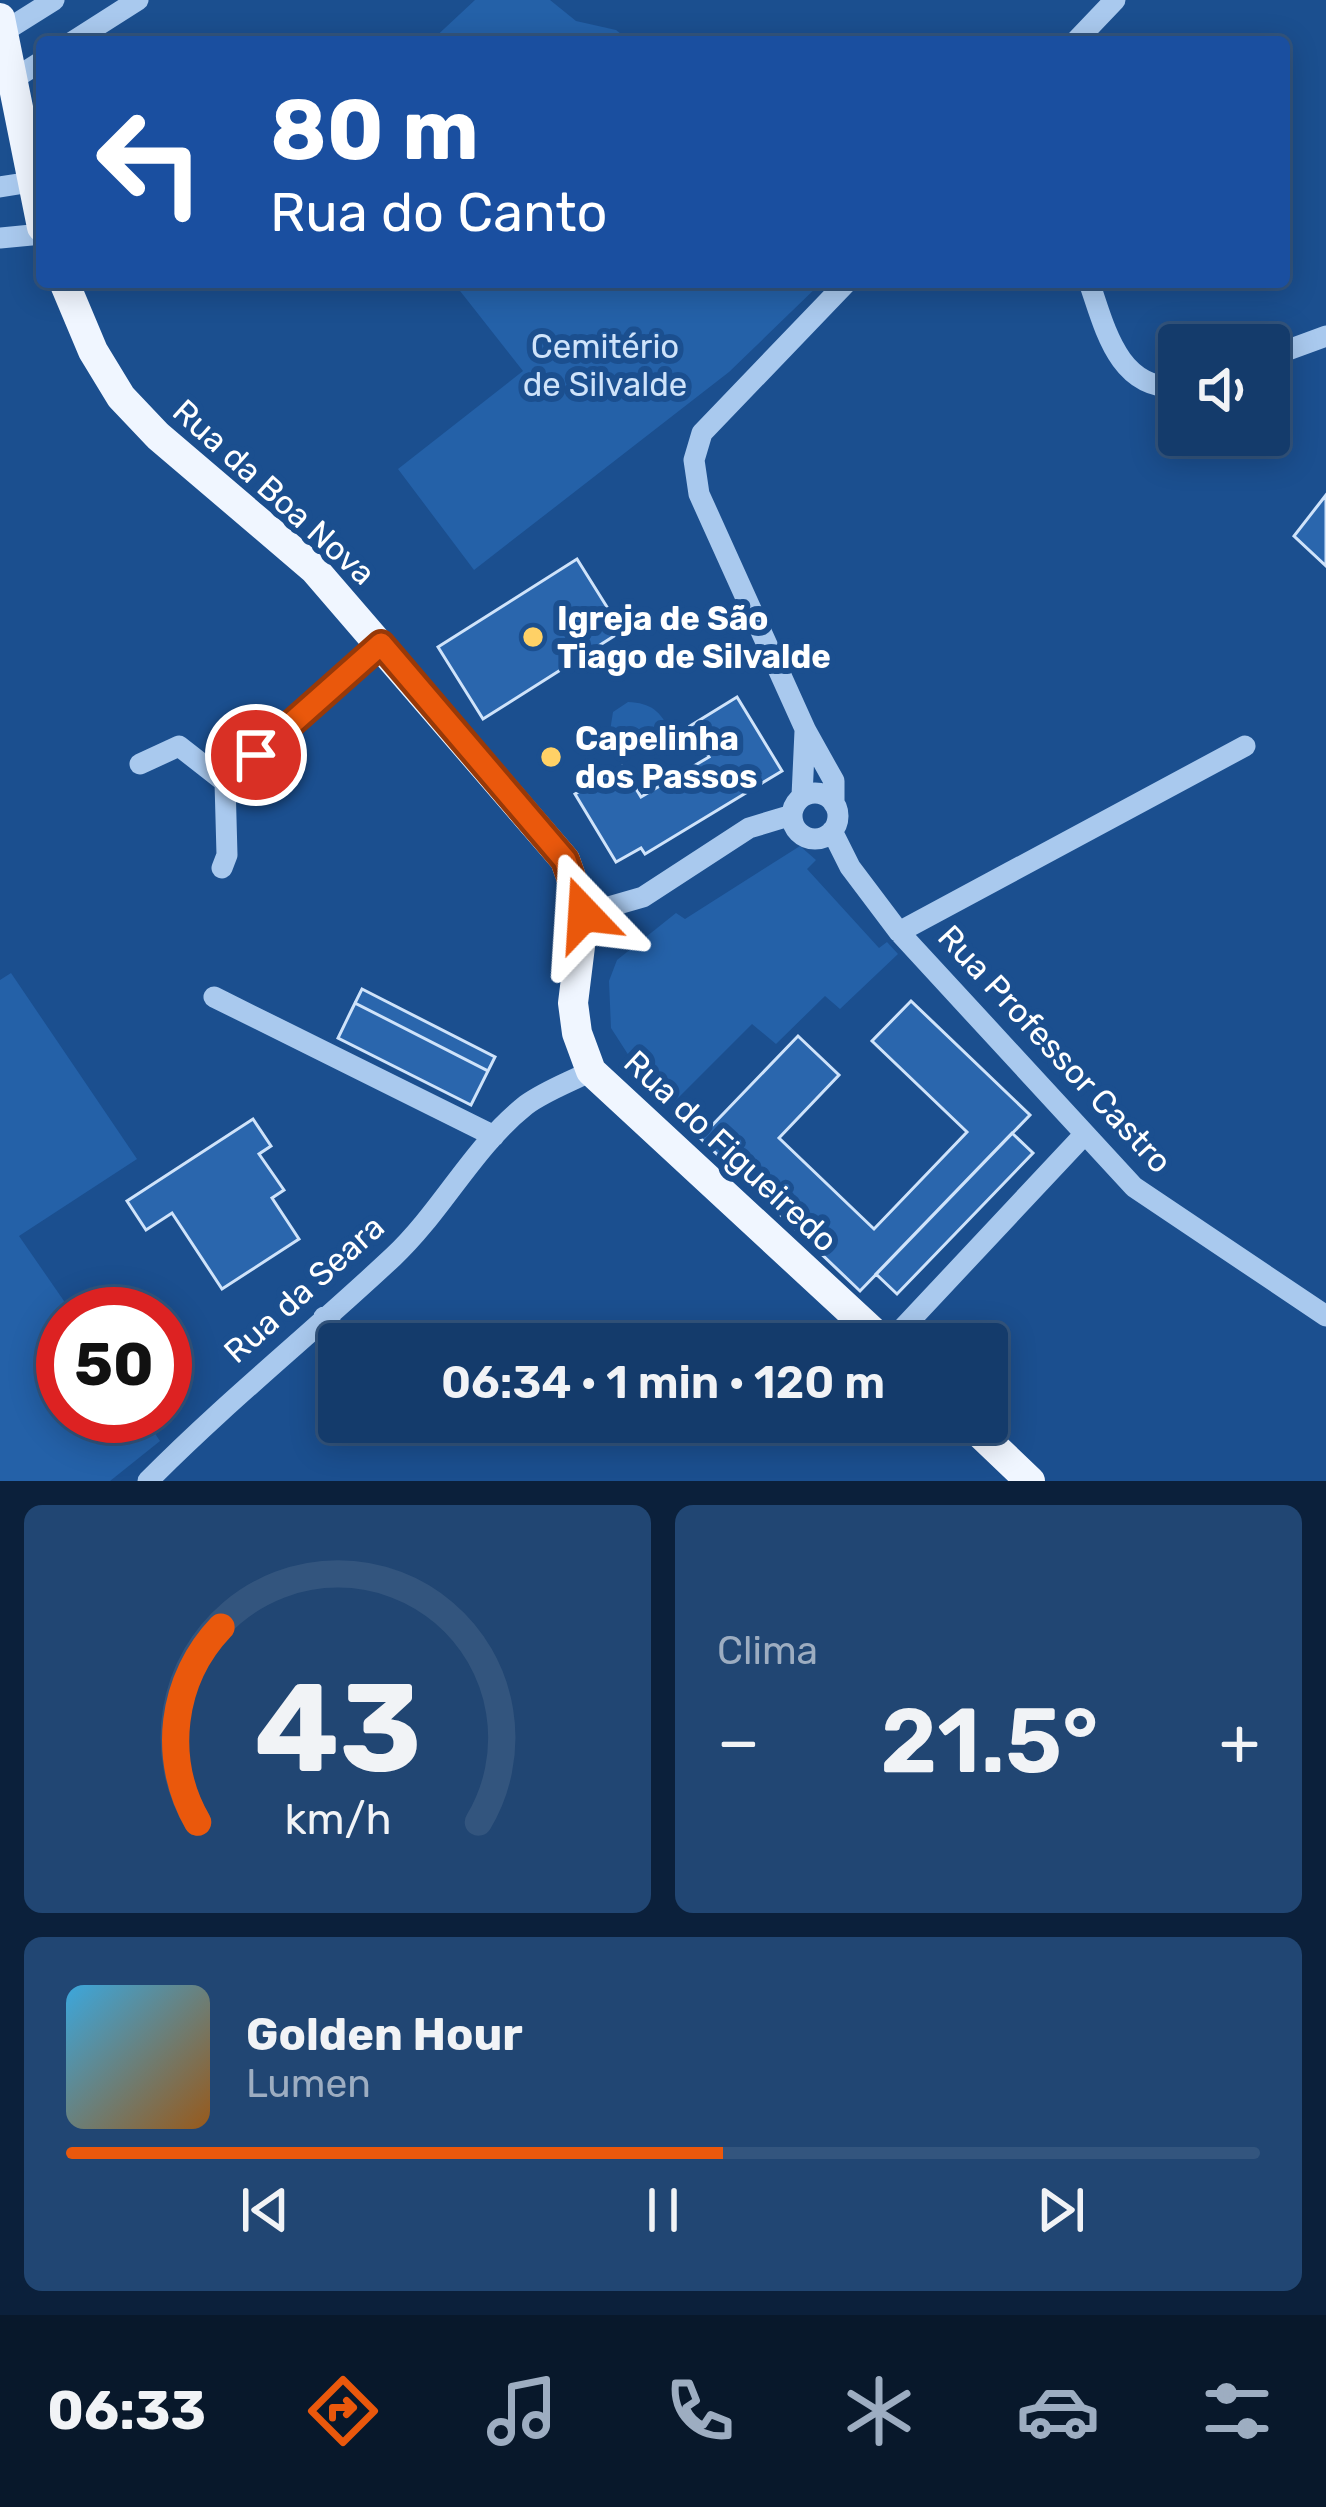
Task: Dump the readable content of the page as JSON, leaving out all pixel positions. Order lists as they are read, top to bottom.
{
  "streets": {
    "main road": ["Rua da Boa Nova", "Rua do Figueiredo"],
    "street": ["Rua Professor Castro", "Rua da Seara"]
  },
  "crossings": [
    ["Rua da Boa Nova", "Rua do Figueiredo"],
    ["Rua do Figueiredo", "Rua da Seara"]
  ],
  "parks": ["Cemitério de Silvalde"],
  "places": ["Igreja de São Tiago de Silvalde", "Capelinha dos Passos"],
  "page": {
    "turn": ["80 m", "Rua do Canto"],
    "limit": "50",
    "trip": "06:34 · 1 min · 120 m",
    "tile": "Clima",
    "heat": ["−", "21.5°", "+"],
    "song": ["Golden Hour", "Lumen"],
    "tabs": "06:33",
    "gauge": ["43", "km/h"]
  }
}
